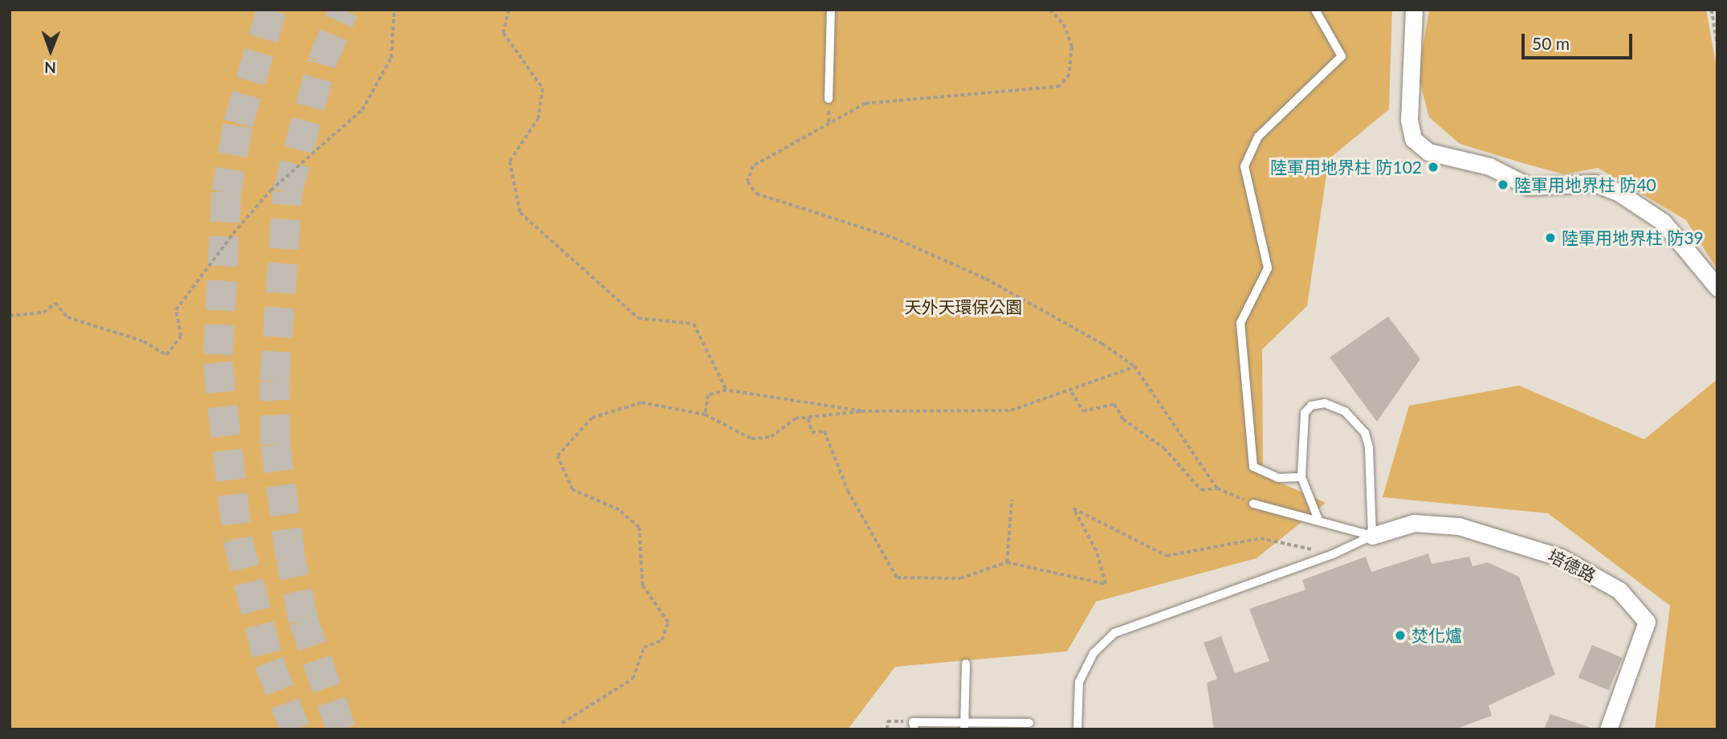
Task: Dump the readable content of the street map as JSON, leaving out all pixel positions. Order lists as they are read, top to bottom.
{
  "streets": {
    "street": ["培德路"]
  },
  "parks": ["天外天環保公園"],
  "places": [
    "陸軍用地界柱 防102",
    "陸軍用地界柱 防40",
    "陸軍用地界柱 防39",
    "焚化爐"
  ],
  "scale_bar": "50 m",
  "north": "bottom"
}
